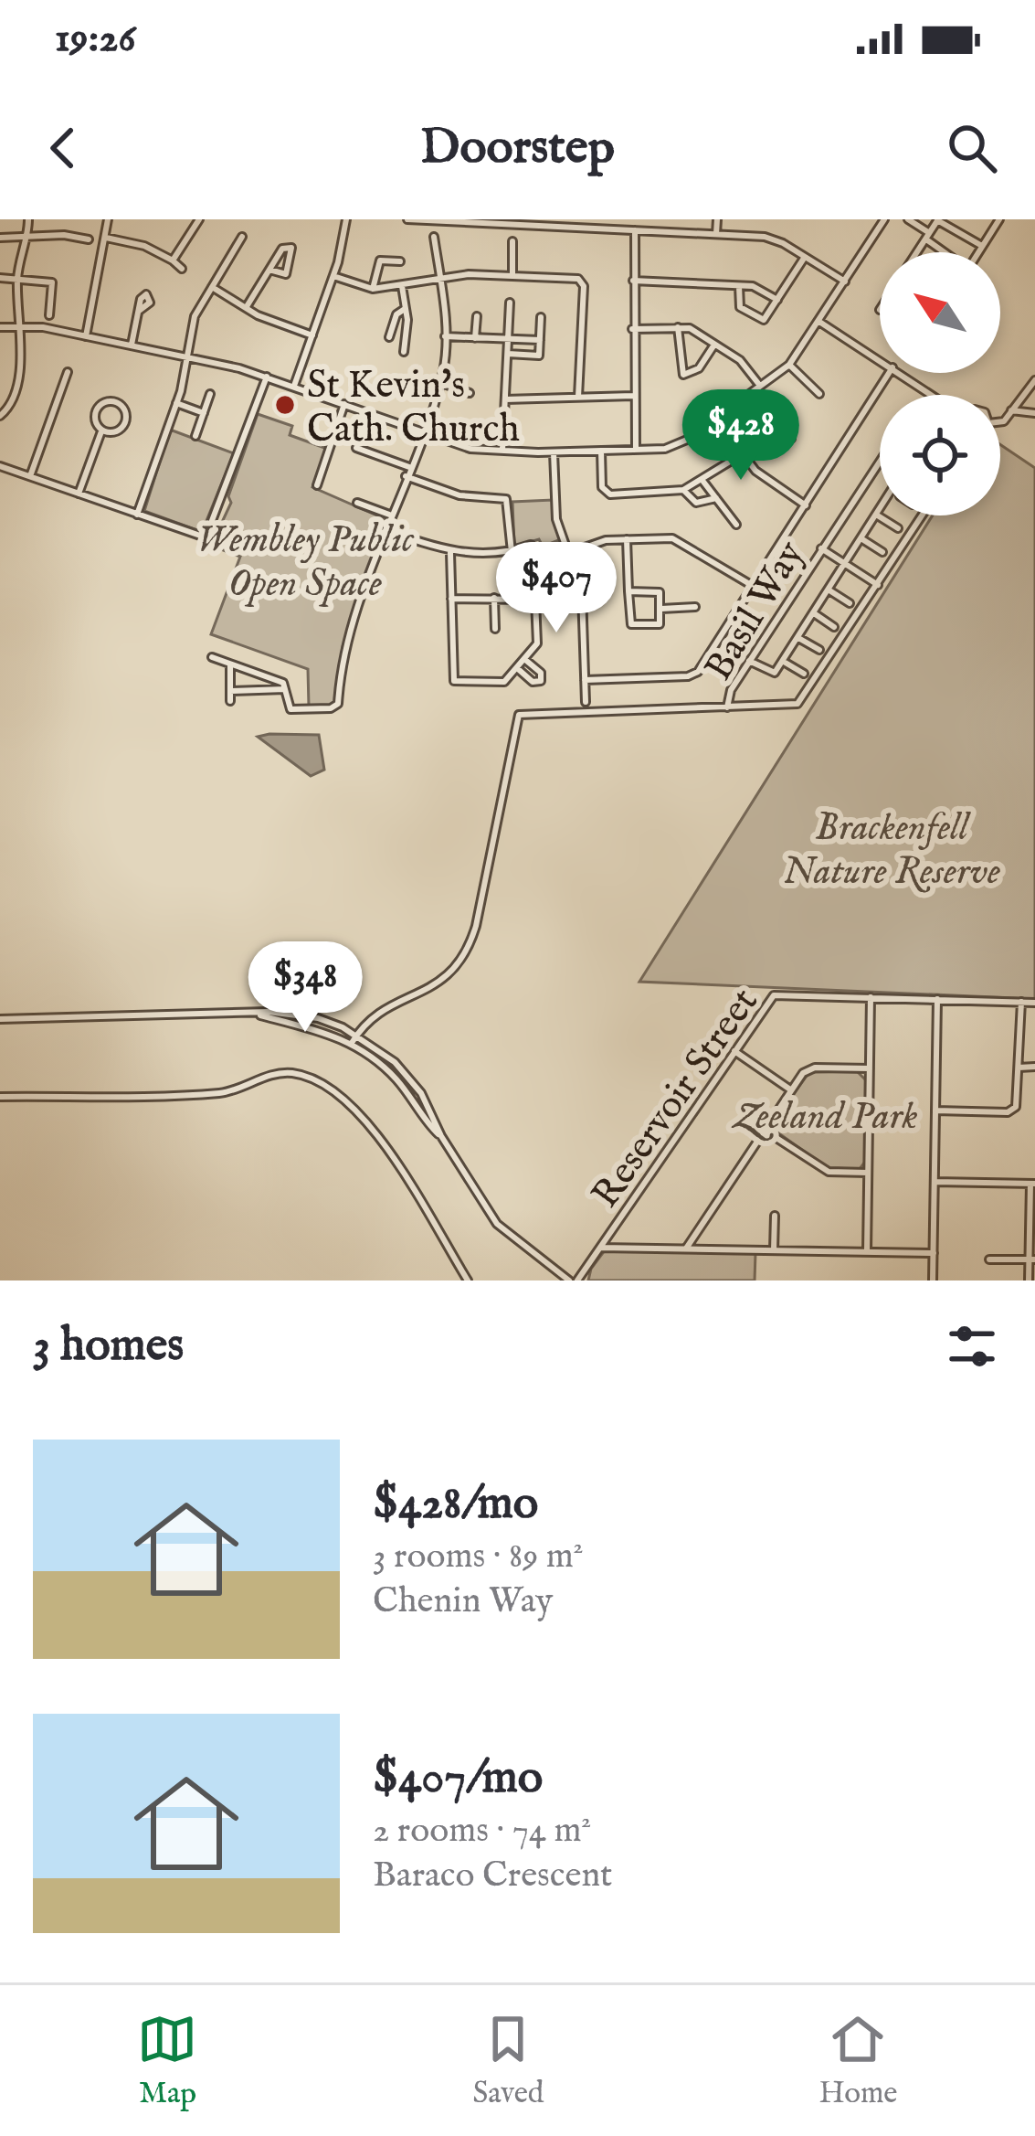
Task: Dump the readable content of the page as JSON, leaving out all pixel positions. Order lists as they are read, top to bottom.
{
  "streets": {
    "street": ["Basil Way", "Reservoir Street"]
  },
  "parks": ["Wembley Public Open Space", "Brackenfell Nature Reserve", "Zeeland Park"],
  "places": ["St Kevin's Cath. Church"],
  "north": "top left",
  "page": {
    "status": "19:26",
    "header": "Doorstep",
    "price": ["$428", "$407", "$348"],
    "heading": "3 homes",
    "list": [
      {
        "name": "$428/mo",
        "note": "3 rooms · 89 m² · Chenin Way"
      },
      {
        "name": "$407/mo",
        "note": "2 rooms · 74 m² · Baraco Crescent"
      }
    ],
    "tabs": ["Map", "Saved", "Home"]
  }
}
